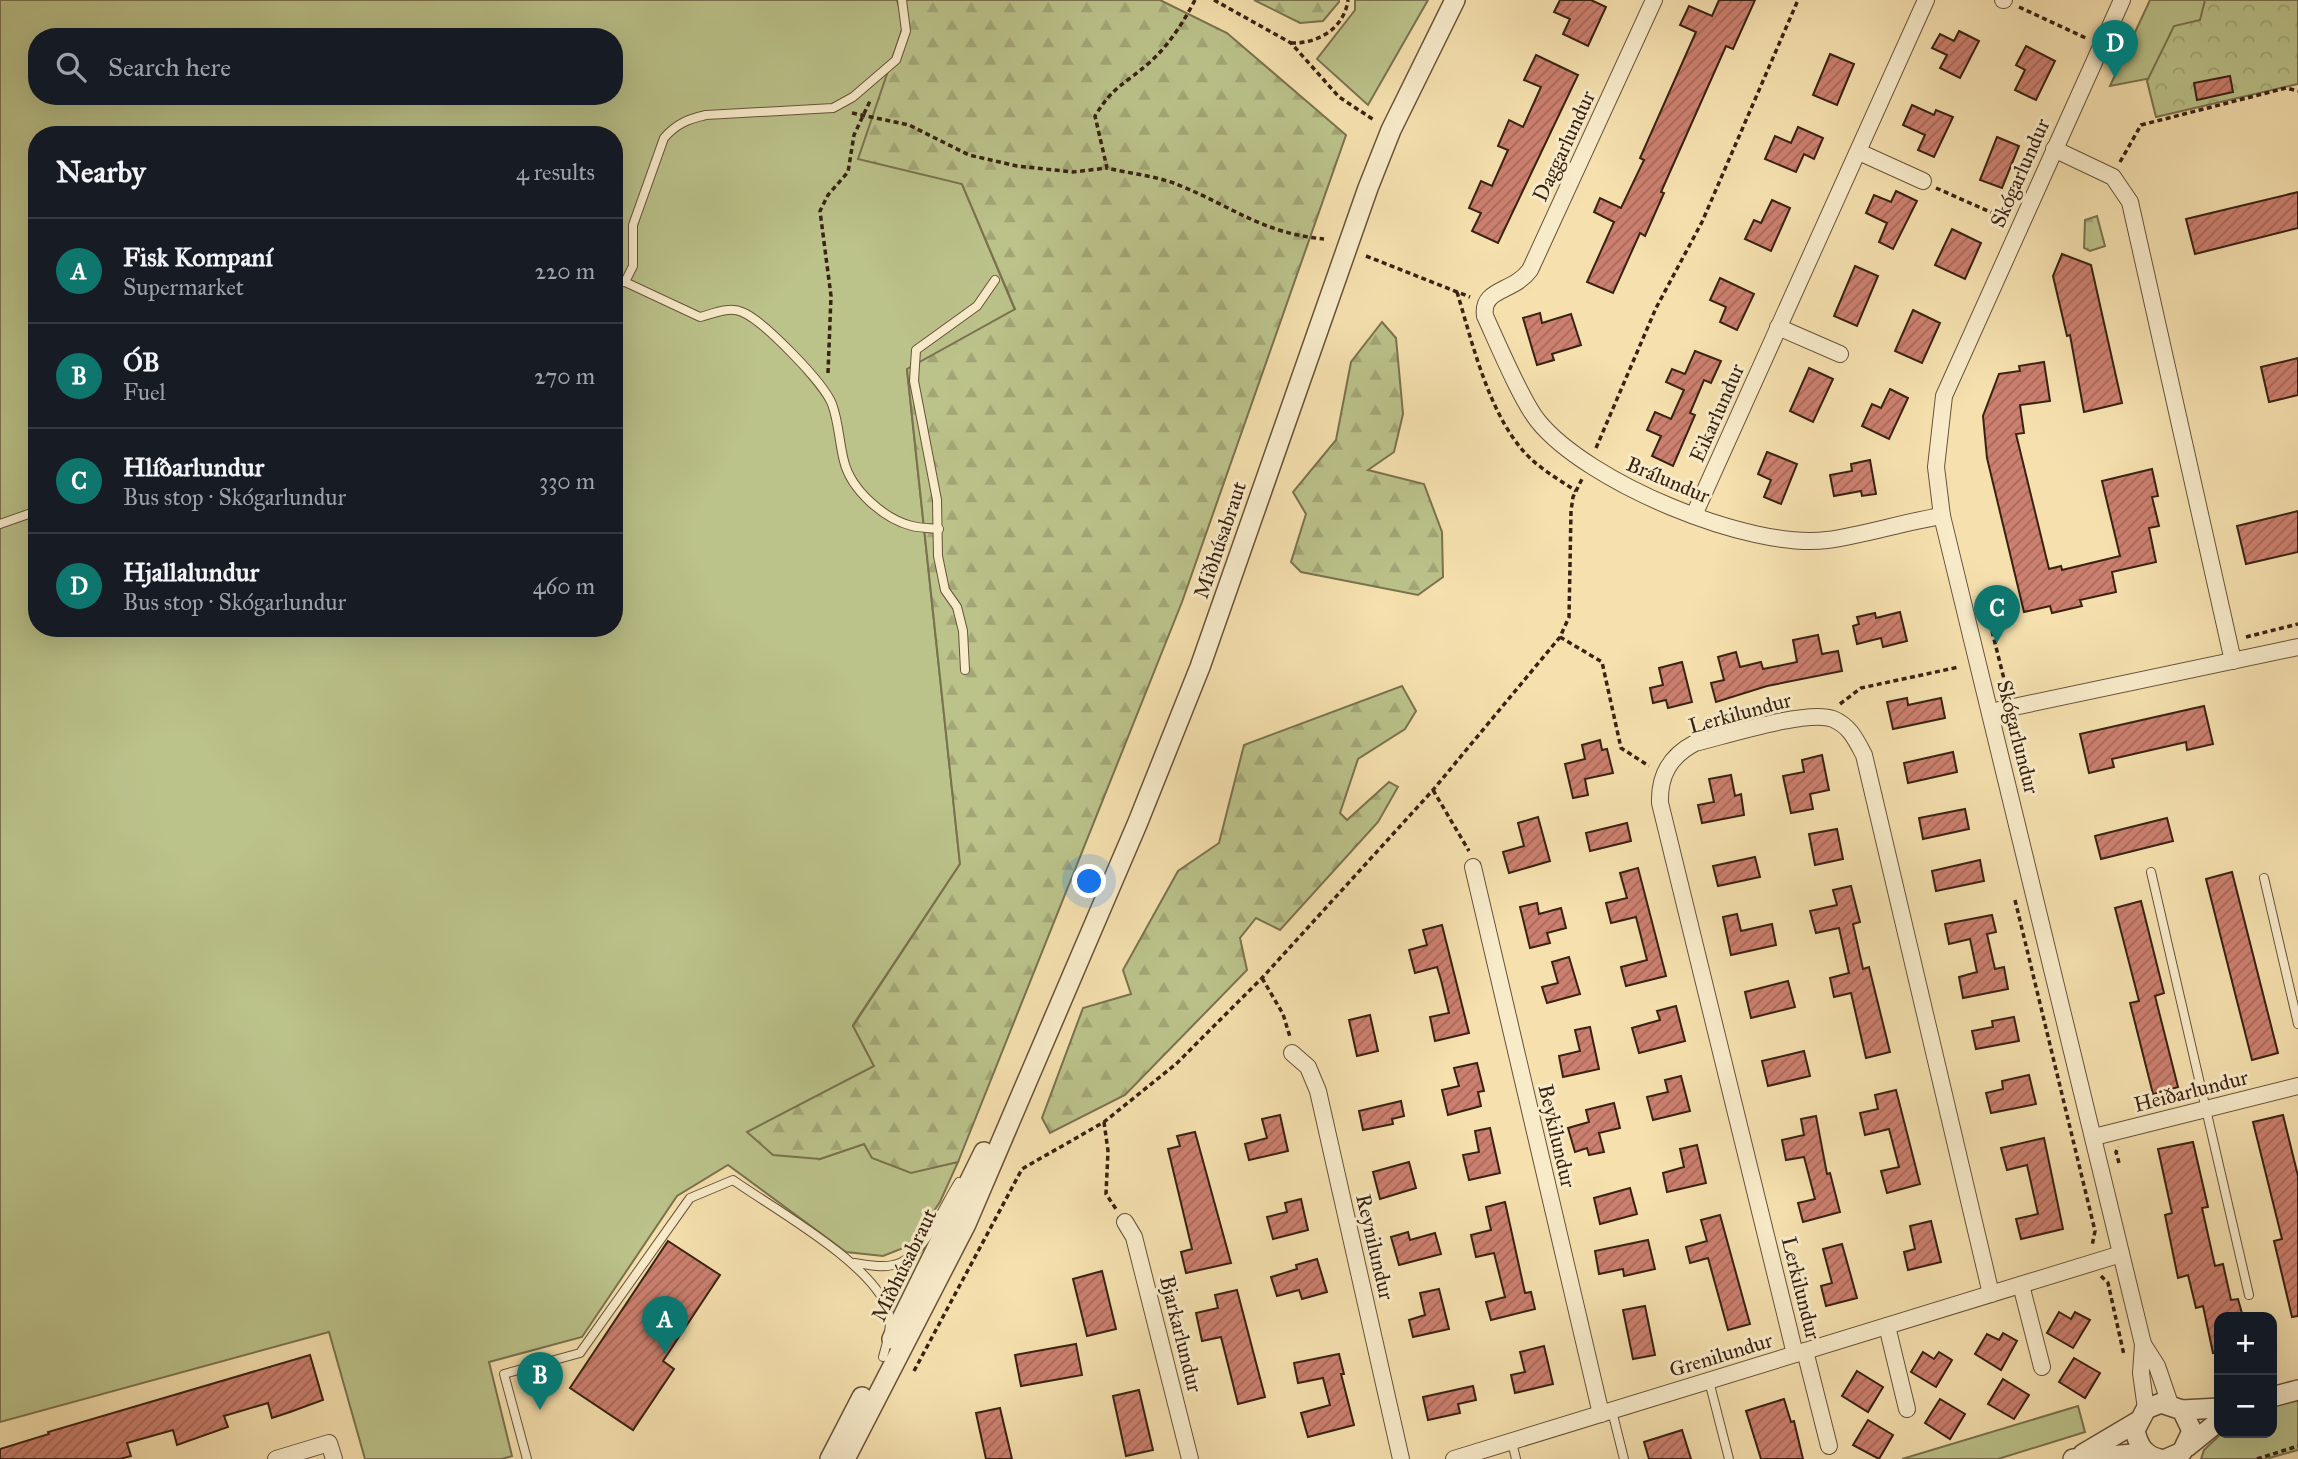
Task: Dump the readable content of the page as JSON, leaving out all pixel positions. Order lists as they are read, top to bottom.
{
  "streets": {
    "street": [
      "Daggarlundur",
      "Skógarlundur",
      "Eikarlundur",
      "Brálundur",
      "Miðhúsabraut",
      "Lerkilundur",
      "Heiðarlundur",
      "Beykilundur",
      "Reynilundur",
      "Bjarkarlundur",
      "Grenilundur"
    ]
  },
  "crossings": [
    ["Daggarlundur", "Brálundur"],
    ["Skógarlundur", "Brálundur"],
    ["Skógarlundur", "Heiðarlundur"],
    ["Skógarlundur", "Grenilundur"],
    ["Eikarlundur", "Brálundur"],
    ["Lerkilundur", "Grenilundur"],
    ["Beykilundur", "Grenilundur"]
  ],
  "page": {
    "pins": [
      "D",
      "C",
      "A",
      "B"
    ],
    "search": "Search here",
    "heading": ["Nearby", "4 results"],
    "list": [
      {
        "mark": "A",
        "name": "Fisk Kompaní",
        "note": "Supermarket",
        "value": "220 m"
      },
      {
        "mark": "B",
        "name": "ÓB",
        "note": "Fuel",
        "value": "270 m"
      },
      {
        "mark": "C",
        "name": "Hlíðarlundur",
        "note": "Bus stop · Skógarlundur",
        "value": "330 m"
      },
      {
        "mark": "D",
        "name": "Hjallalundur",
        "note": "Bus stop · Skógarlundur",
        "value": "460 m"
      }
    ],
    "map_buttons": ["+", "−"]
  }
}
